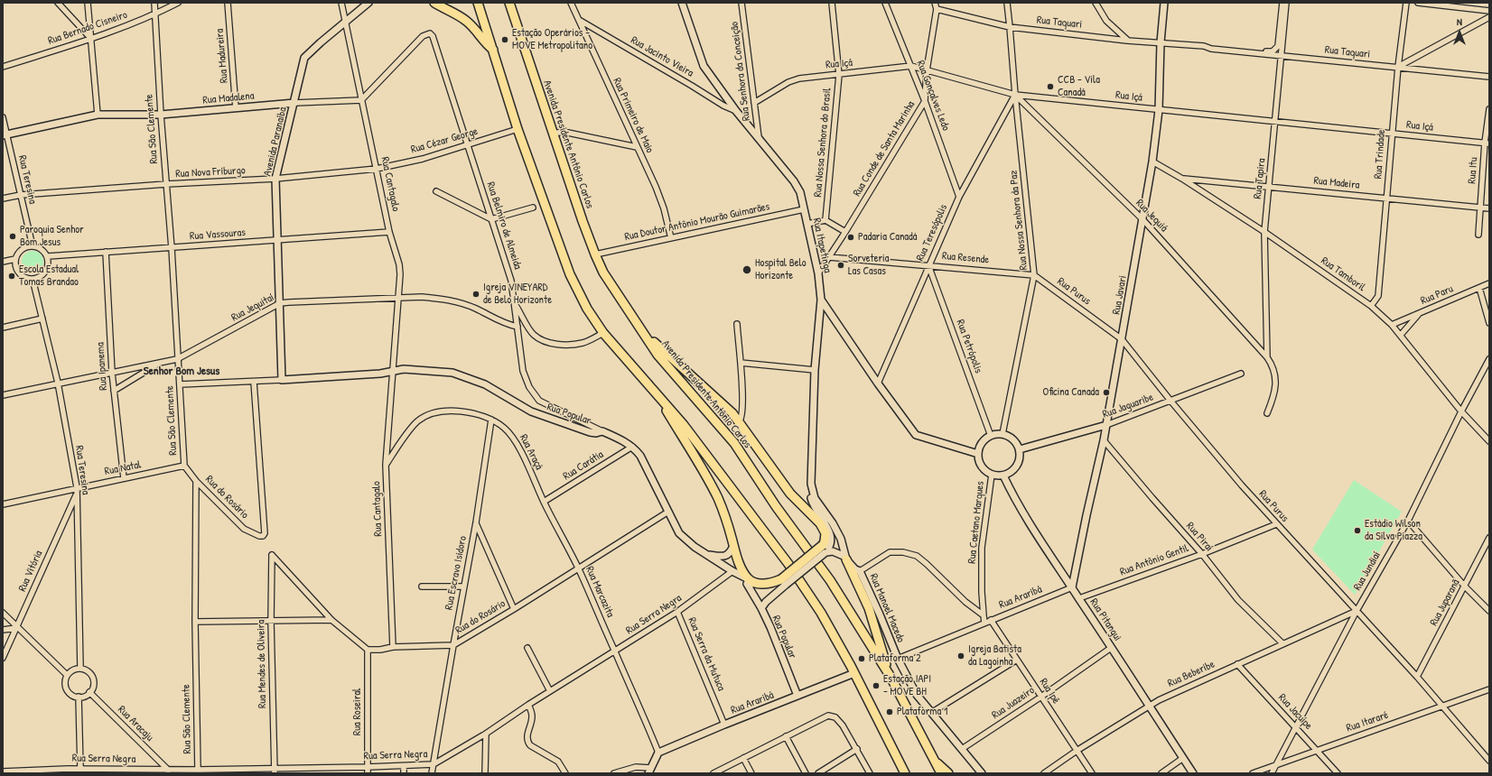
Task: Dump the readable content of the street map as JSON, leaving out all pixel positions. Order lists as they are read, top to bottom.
{
  "streets": {
    "highway": ["Avenida Presidente Antônio Carlos"],
    "street": [
      "Rua Taquari",
      "Rua Bernado Cisneiro",
      "Rua Madureira",
      "Rua Jacinto Vieira",
      "Rua Içá",
      "Rua Senhora da Conceição",
      "Rua Gonçalves Ledo",
      "Rua Madalena",
      "Rua Primeiro de Maio",
      "Rua São Clemente",
      "Rua Cézar George",
      "Avenida Paranaíba",
      "Rua Nossa Senhora do Brasil",
      "Rua Conde de Santa Marinha",
      "Rua Trindade",
      "Rua Itu",
      "Rua Nova Friburgo",
      "Rua Tapira",
      "Rua Teresina",
      "Rua Madeira",
      "Rua Cantagalo",
      "Rua Jequiá",
      "Rua Nossa Senhora da Paz",
      "Rua Doutor Antônio Mourão Guimarães",
      "Rua Belmiro de Almeida",
      "Rua Teresópolis",
      "Rua Vassouras",
      "Rua Itapetinga",
      "Rua Resende",
      "Rua Tamboril",
      "Rua Purus",
      "Rua Javari",
      "Rua Paru",
      "Rua Jequitaí",
      "Rua Petrópolis",
      "Rua Ipanema",
      "Rua Jaguaribe",
      "Rua Popular",
      "Rua Araçá",
      "Rua Carátia",
      "Rua Natal",
      "Rua do Rosário",
      "Rua Caetano Marques",
      "Rua Piraí",
      "Rua Antônio Gentil",
      "Rua Vitória",
      "Rua Jundiaí",
      "Rua Escravo Isidoro",
      "Rua Marcazita",
      "Rua Araribá",
      "Rua Juparanã",
      "Rua Manoel Macedo",
      "Rua Serra Negra",
      "Rua Pitangui",
      "Rua Serra da Mutuca",
      "Rua Mendes de Oliveira",
      "Rua Beberibe",
      "Rua Ipê",
      "Rua Juazeiro",
      "Rua Roseiral",
      "Rua Jacuípe",
      "Rua Itararé",
      "Rua Aracaju"
    ]
  },
  "crossings": [
    ["Rua Taquari", "Rua Conde de Santa Marinha"],
    ["Rua Taquari", "Rua Trindade"],
    ["Rua Taquari", "Rua Tapira"],
    ["Rua Taquari", "Rua Nossa Senhora da Paz"],
    ["Rua Taquari", "Rua Javari"],
    ["Rua Bernado Cisneiro", "Rua São Clemente"],
    ["Rua Madureira", "Rua Madalena"],
    ["Rua Jacinto Vieira", "Rua Primeiro de Maio"],
    ["Rua Jacinto Vieira", "Rua Itapetinga"],
    ["Rua Içá", "Rua Senhora da Conceição"],
    ["Rua Içá", "Rua Gonçalves Ledo"],
    ["Rua Içá", "Rua Nossa Senhora do Brasil"],
    ["Rua Içá", "Rua Conde de Santa Marinha"],
    ["Rua Içá", "Rua Trindade"],
    ["Rua Içá", "Rua Itu"],
    ["Rua Içá", "Rua Tapira"],
    ["Rua Içá", "Rua Jequiá"],
    ["Rua Içá", "Rua Nossa Senhora da Paz"],
    ["Rua Içá", "Rua Teresópolis"],
    ["Rua Içá", "Rua Javari"],
    ["Rua Senhora da Conceição", "Rua Itapetinga"],
    ["Rua Gonçalves Ledo", "Rua Conde de Santa Marinha"],
    ["Rua Gonçalves Ledo", "Rua Teresópolis"],
    ["Rua Madalena", "Rua São Clemente"],
    ["Rua Madalena", "Avenida Paranaíba"],
    ["Rua Madalena", "Rua Teresina"],
    ["Rua Madalena", "Rua Cantagalo"],
    ["Rua Madalena", "Rua Belmiro de Almeida"],
    ["Rua Primeiro de Maio", "Rua Doutor Antônio Mourão Guimarães"],
    ["Rua São Clemente", "Rua Nova Friburgo"],
    ["Rua São Clemente", "Rua Vassouras"],
    ["Rua São Clemente", "Rua Jequitaí"],
    ["Rua São Clemente", "Rua Natal"],
    ["Rua São Clemente", "Rua do Rosário"],
    ["Rua São Clemente", "Rua Serra Negra"],
    ["Rua Cézar George", "Rua Nova Friburgo"],
    ["Rua Cézar George", "Rua Cantagalo"],
    ["Rua Cézar George", "Rua Belmiro de Almeida"],
    ["Avenida Paranaíba", "Rua Nova Friburgo"],
    ["Avenida Paranaíba", "Rua Cantagalo"],
    ["Avenida Paranaíba", "Rua Vassouras"],
    ["Avenida Paranaíba", "Rua Jequitaí"],
    ["Avenida Presidente Antônio Carlos", "Rua Doutor Antônio Mourão Guimarães"],
    ["Rua Conde de Santa Marinha", "Rua Itapetinga"],
    ["Rua Conde de Santa Marinha", "Rua Resende"],
    ["Rua Trindade", "Rua Madeira"],
    ["Rua Trindade", "Rua Tamboril"],
    ["Rua Itu", "Rua Madeira"],
    ["Rua Nova Friburgo", "Rua Teresina"],
    ["Rua Nova Friburgo", "Rua Cantagalo"],
    ["Rua Tapira", "Rua Madeira"],
    ["Rua Tapira", "Rua Jequiá"],
    ["Rua Tapira", "Rua Tamboril"],
    ["Rua Teresina", "Rua Vassouras"],
    ["Rua Teresina", "Rua Jequitaí"],
    ["Rua Teresina", "Rua Natal"],
    ["Rua Teresina", "Rua Vitória"],
    ["Rua Teresina", "Rua Aracaju"],
    ["Rua Madeira", "Rua Tamboril"],
    ["Rua Cantagalo", "Rua Belmiro de Almeida"],
    ["Rua Cantagalo", "Rua Vassouras"],
    ["Rua Cantagalo", "Rua Jequitaí"],
    ["Rua Cantagalo", "Rua Popular"],
    ["Rua Cantagalo", "Rua Araçá"],
    ["Rua Cantagalo", "Rua do Rosário"],
    ["Rua Jequiá", "Rua Nossa Senhora da Paz"],
    ["Rua Jequiá", "Rua Teresópolis"],
    ["Rua Jequiá", "Rua Javari"],
    ["Rua Nossa Senhora da Paz", "Rua Teresópolis"],
    ["Rua Nossa Senhora da Paz", "Rua Itapetinga"],
    ["Rua Nossa Senhora da Paz", "Rua Resende"],
    ["Rua Nossa Senhora da Paz", "Rua Purus"],
    ["Rua Nossa Senhora da Paz", "Rua Petrópolis"],
    ["Rua Nossa Senhora da Paz", "Rua Jaguaribe"],
    ["Rua Nossa Senhora da Paz", "Rua Caetano Marques"],
    ["Rua Nossa Senhora da Paz", "Rua Pitangui"],
    ["Rua Doutor Antônio Mourão Guimarães", "Rua Itapetinga"],
    ["Rua Belmiro de Almeida", "Rua Jequitaí"],
    ["Rua Belmiro de Almeida", "Rua Popular"],
    ["Rua Teresópolis", "Rua Itapetinga"],
    ["Rua Teresópolis", "Rua Resende"],
    ["Rua Teresópolis", "Rua Petrópolis"],
    ["Rua Vassouras", "Rua Ipanema"],
    ["Rua Itapetinga", "Rua Petrópolis"],
    ["Rua Itapetinga", "Rua Jaguaribe"],
    ["Rua Itapetinga", "Rua Caetano Marques"],
    ["Rua Itapetinga", "Rua Pitangui"],
    ["Rua Resende", "Rua Purus"],
    ["Rua Resende", "Rua Petrópolis"],
    ["Rua Tamboril", "Rua Javari"],
    ["Rua Tamboril", "Rua Paru"],
    ["Rua Tamboril", "Rua Jundiaí"],
    ["Rua Purus", "Rua Javari"],
    ["Rua Purus", "Rua Jaguaribe"],
    ["Rua Purus", "Rua Antônio Gentil"],
    ["Rua Purus", "Rua Jundiaí"],
    ["Rua Purus", "Rua Juparanã"],
    ["Rua Purus", "Rua Beberibe"],
    ["Rua Purus", "Rua Itararé"],
    ["Rua Javari", "Rua Jaguaribe"],
    ["Rua Javari", "Rua Piraí"],
    ["Rua Javari", "Rua Araribá"],
    ["Rua Javari", "Rua Pitangui"],
    ["Rua Jequitaí", "Rua Ipanema"],
    ["Rua Petrópolis", "Rua Jaguaribe"],
    ["Rua Petrópolis", "Rua Caetano Marques"],
    ["Rua Petrópolis", "Rua Pitangui"],
    ["Rua Ipanema", "Rua Natal"],
    ["Rua Jaguaribe", "Rua Caetano Marques"],
    ["Rua Jaguaribe", "Rua Pitangui"],
    ["Rua Popular", "Rua Carátia"],
    ["Rua Popular", "Rua do Rosário"],
    ["Rua Popular", "Rua Araribá"],
    ["Rua Popular", "Rua Serra Negra"],
    ["Rua Araçá", "Rua Carátia"],
    ["Rua Araçá", "Rua Escravo Isidoro"],
    ["Rua Araçá", "Rua Marcazita"],
    ["Rua Carátia", "Rua Marcazita"],
    ["Rua Natal", "Rua Vitória"],
    ["Rua do Rosário", "Rua Escravo Isidoro"],
    ["Rua do Rosário", "Rua Marcazita"],
    ["Rua do Rosário", "Rua Roseiral"],
    ["Rua Caetano Marques", "Rua Pitangui"],
    ["Rua Piraí", "Rua Antônio Gentil"],
    ["Rua Piraí", "Rua Beberibe"],
    ["Rua Antônio Gentil", "Rua Pitangui"],
    ["Rua Jundiaí", "Rua Beberibe"],
    ["Rua Jundiaí", "Rua Jacuípe"],
    ["Rua Jundiaí", "Rua Itararé"],
    ["Rua Escravo Isidoro", "Rua Serra Negra"],
    ["Rua Marcazita", "Rua Araribá"],
    ["Rua Marcazita", "Rua Serra Negra"],
    ["Rua Araribá", "Rua Manoel Macedo"],
    ["Rua Araribá", "Rua Pitangui"],
    ["Rua Araribá", "Rua Serra da Mutuca"],
    ["Rua Araribá", "Rua Ipê"],
    ["Rua Manoel Macedo", "Rua Juazeiro"],
    ["Rua Serra Negra", "Rua Serra da Mutuca"],
    ["Rua Serra Negra", "Rua Mendes de Oliveira"],
    ["Rua Serra Negra", "Rua Roseiral"],
    ["Rua Serra Negra", "Rua Aracaju"],
    ["Rua Pitangui", "Rua Beberibe"],
    ["Rua Pitangui", "Rua Juazeiro"],
    ["Rua Beberibe", "Rua Ipê"],
    ["Rua Beberibe", "Rua Jacuípe"],
    ["Rua Ipê", "Rua Juazeiro"],
    ["Rua Jacuípe", "Rua Itararé"]
  ],
  "districts": ["Senhor Bom Jesus"],
  "places": [
    "Estação Operários - MOVE Metropolitano",
    "CCB - Vila Canadá",
    "Paroquia Senhor Bom Jesus",
    "Padaria Canadá",
    "Sorveteria Las Casas",
    "Hospital Belo Horizonte",
    "Escola Estadual Tomas Brandao",
    "Igreja VINEYARD de Belo Horizonte",
    "Oficina Canada",
    "Estádio Wilson da Silva Piazza",
    "Igreja Batista da Lagoinha",
    "Plataforma 2",
    "Estação IAPI - MOVE BH",
    "Plataforma 1"
  ],
  "north": "top"
}
